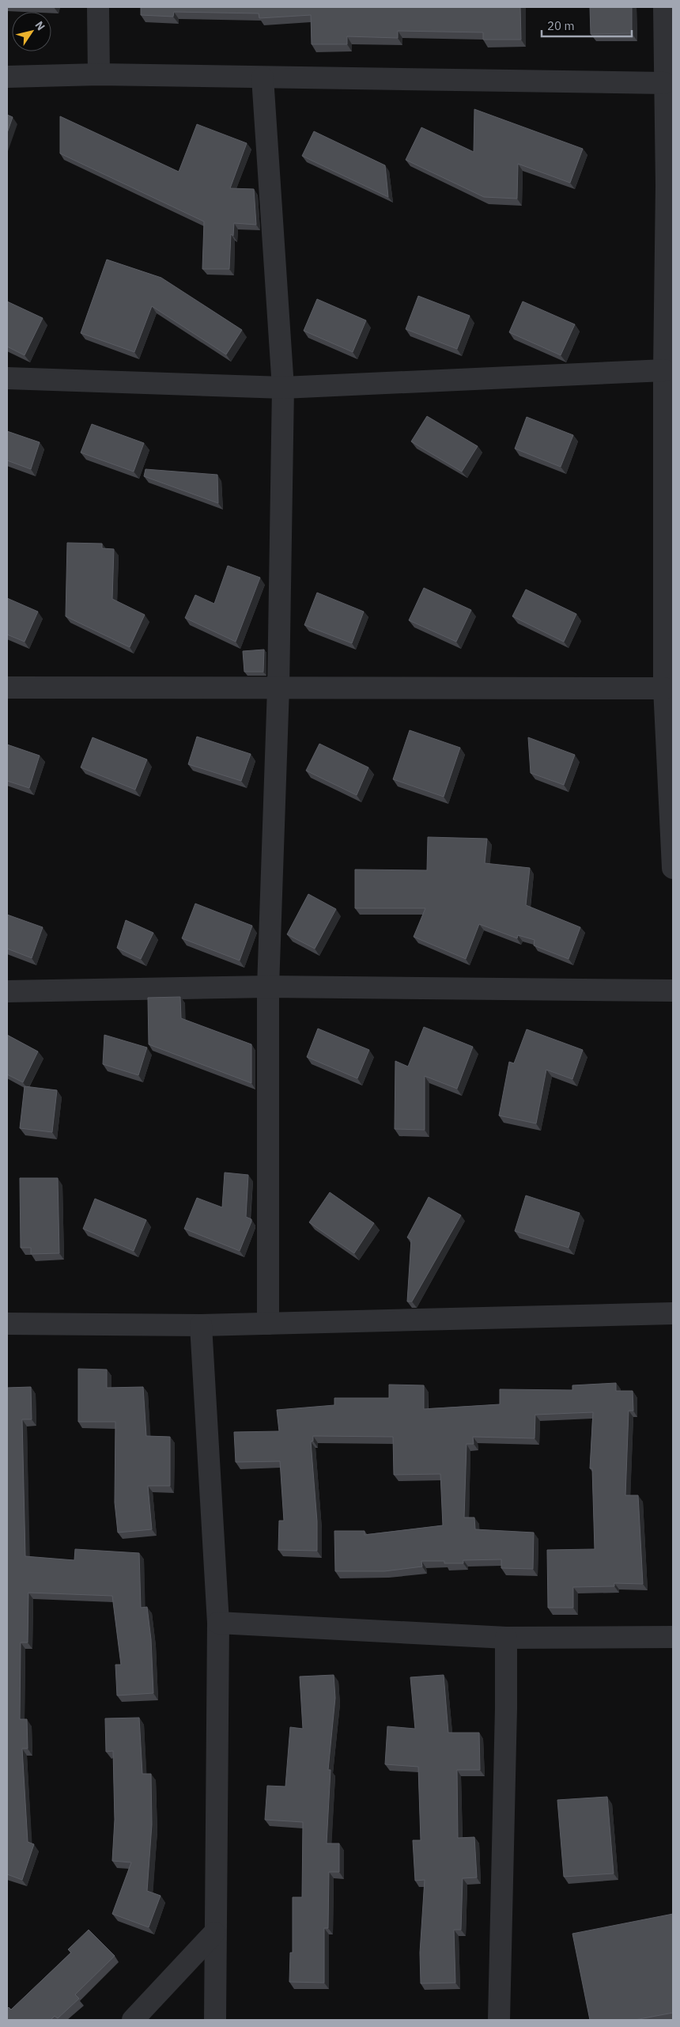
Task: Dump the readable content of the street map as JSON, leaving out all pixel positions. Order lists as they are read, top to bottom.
{
  "scale_bar": "20 m",
  "north": "top right"
}
